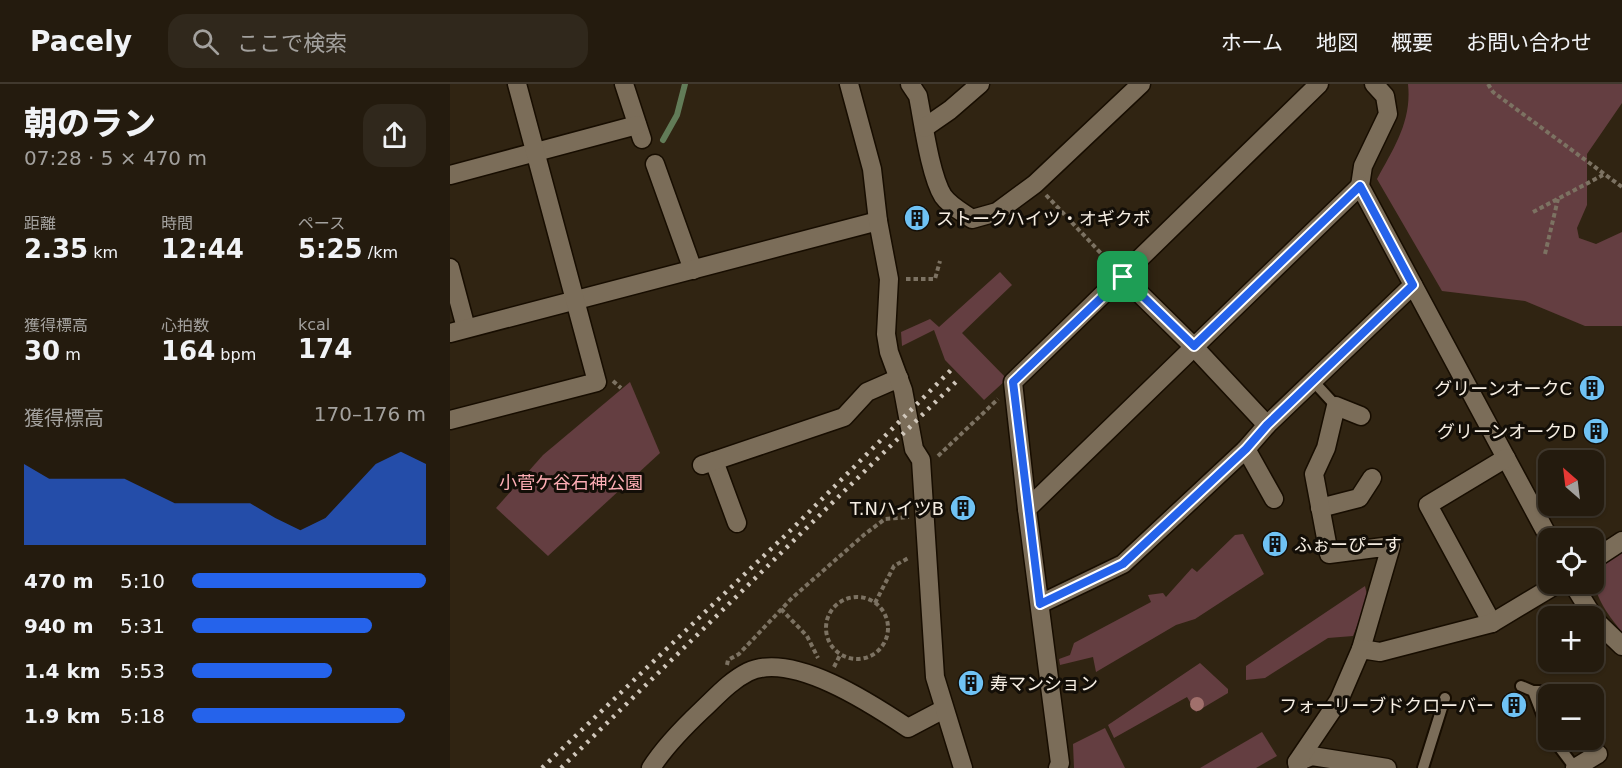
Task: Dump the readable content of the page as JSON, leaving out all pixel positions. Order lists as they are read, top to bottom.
{
  "parks": ["小菅ケ谷石神公園"],
  "places": {
    "building": [
      "ストークハイツ・オギクボ",
      "グリーンオークC",
      "グリーンオークD",
      "T.NハイツB",
      "ふぉーぴーす",
      "寿マンション",
      "フォーリーブドクローバー"
    ]
  },
  "north": "top left",
  "page": {
    "header": "Pacely",
    "search": "ここで検索",
    "nav": [
      "ホーム",
      "地図",
      "概要",
      "お問い合わせ"
    ],
    "heading": ["朝のラン", "07:28 · 5 × 470 m"],
    "stats": [
      ["距離", "2.35 km"],
      ["時間", "12:44"],
      ["ペース", "5:25 /km"],
      ["獲得標高", "30 m"],
      ["心拍数", "164 bpm"],
      ["kcal", "174"]
    ],
    "chart": ["獲得標高", "170–176 m"],
    "map_buttons": ["+", "−"],
    "list": [
      {
        "name": "470 m",
        "note": "5:10"
      },
      {
        "name": "940 m",
        "note": "5:31"
      },
      {
        "name": "1.4 km",
        "note": "5:53"
      },
      {
        "name": "1.9 km",
        "note": "5:18"
      }
    ]
  }
}
